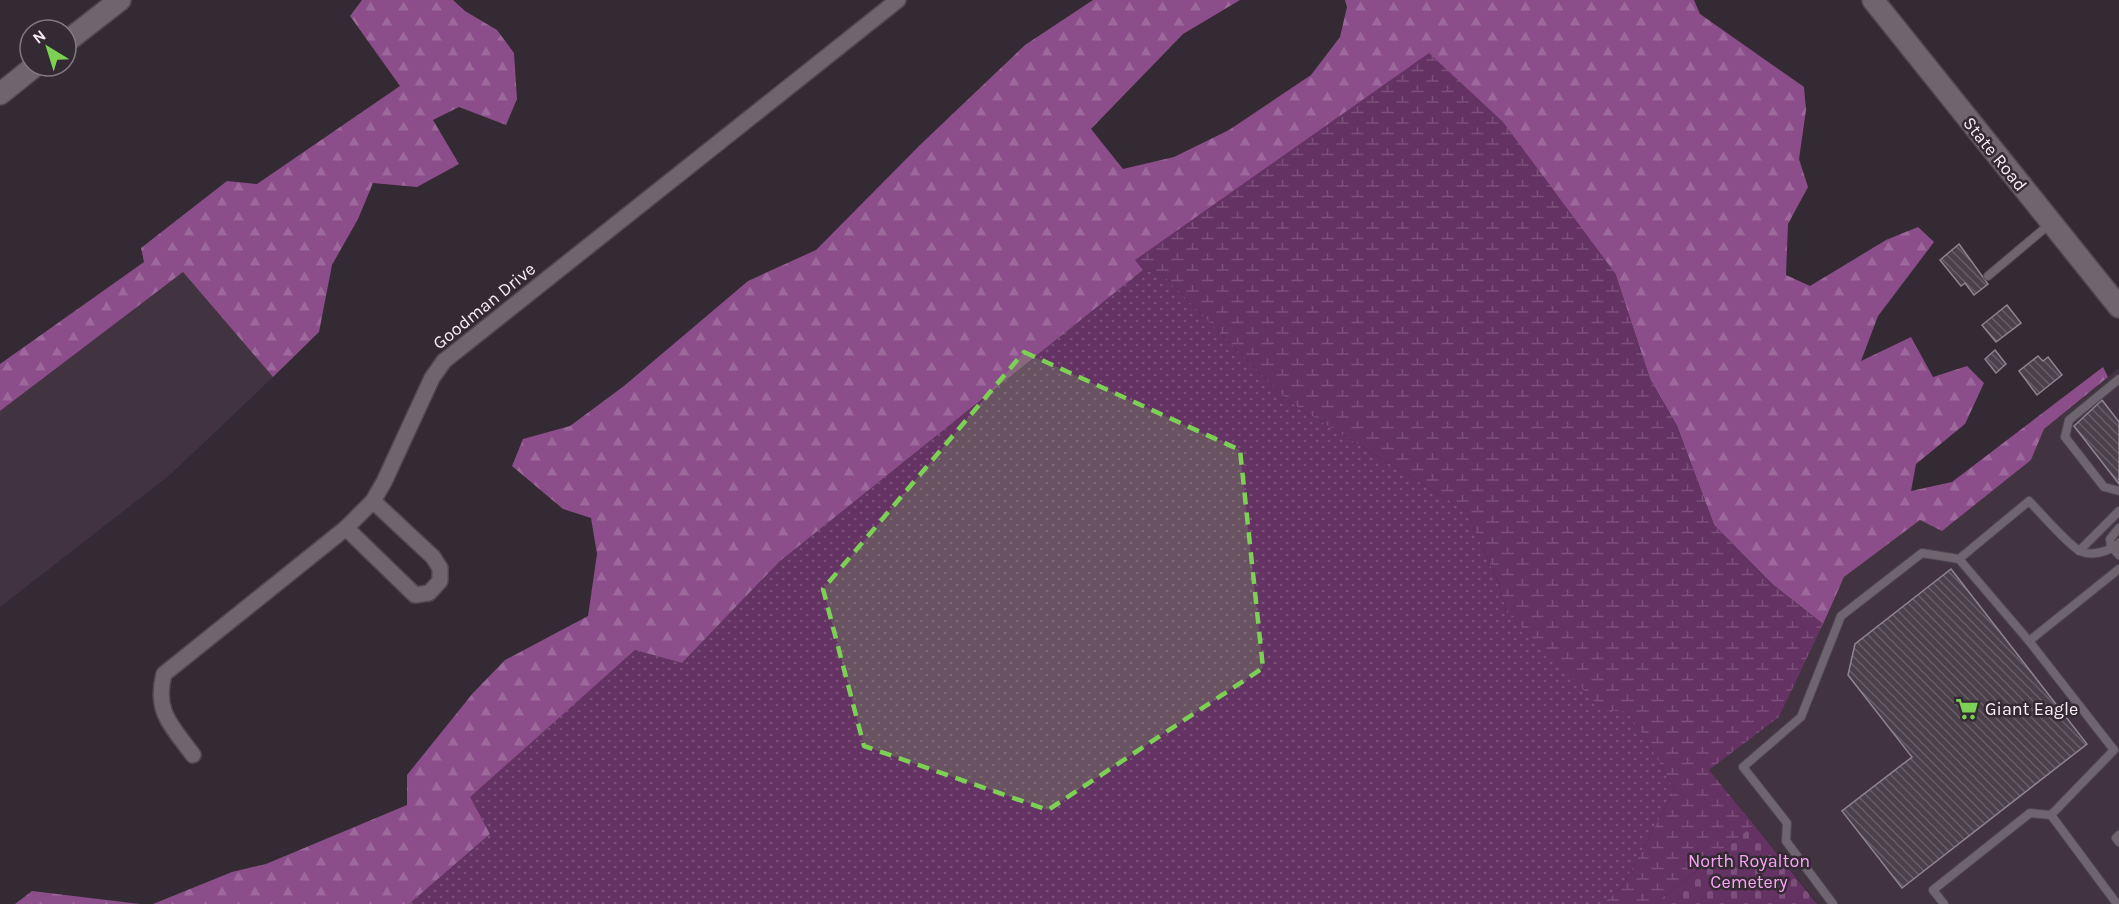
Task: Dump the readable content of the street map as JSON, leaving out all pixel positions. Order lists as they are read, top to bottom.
{
  "streets": {
    "main road": ["State Road"],
    "street": ["Goodman Drive"]
  },
  "parks": ["North Royalton Cemetery"],
  "places": {
    "supermarket": ["Giant Eagle"]
  },
  "north": "top left"
}
